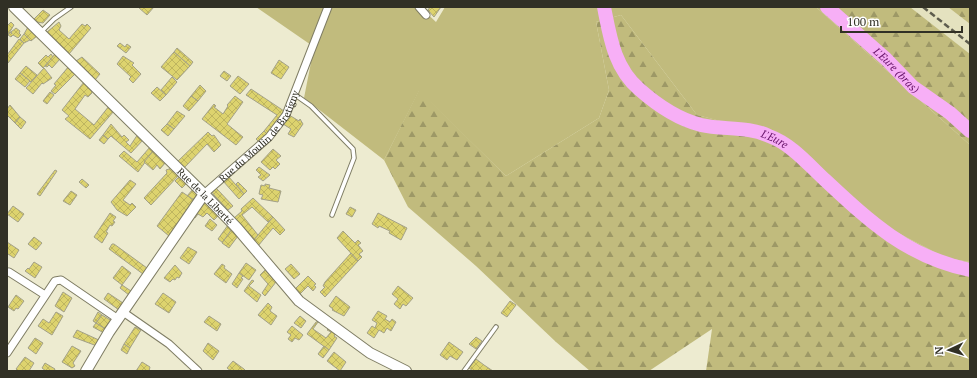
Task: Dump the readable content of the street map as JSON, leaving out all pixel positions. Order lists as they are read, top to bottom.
{
  "streets": {
    "street": ["Rue du Moulin de Bretigny", "Rue de la Liberté"]
  },
  "crossings": [
    ["Rue du Moulin de Bretigny", "Rue de la Liberté"]
  ],
  "water": ["L'Eure (bras)", "L'Eure"],
  "scale_bar": "100 m",
  "north": "left"
}
